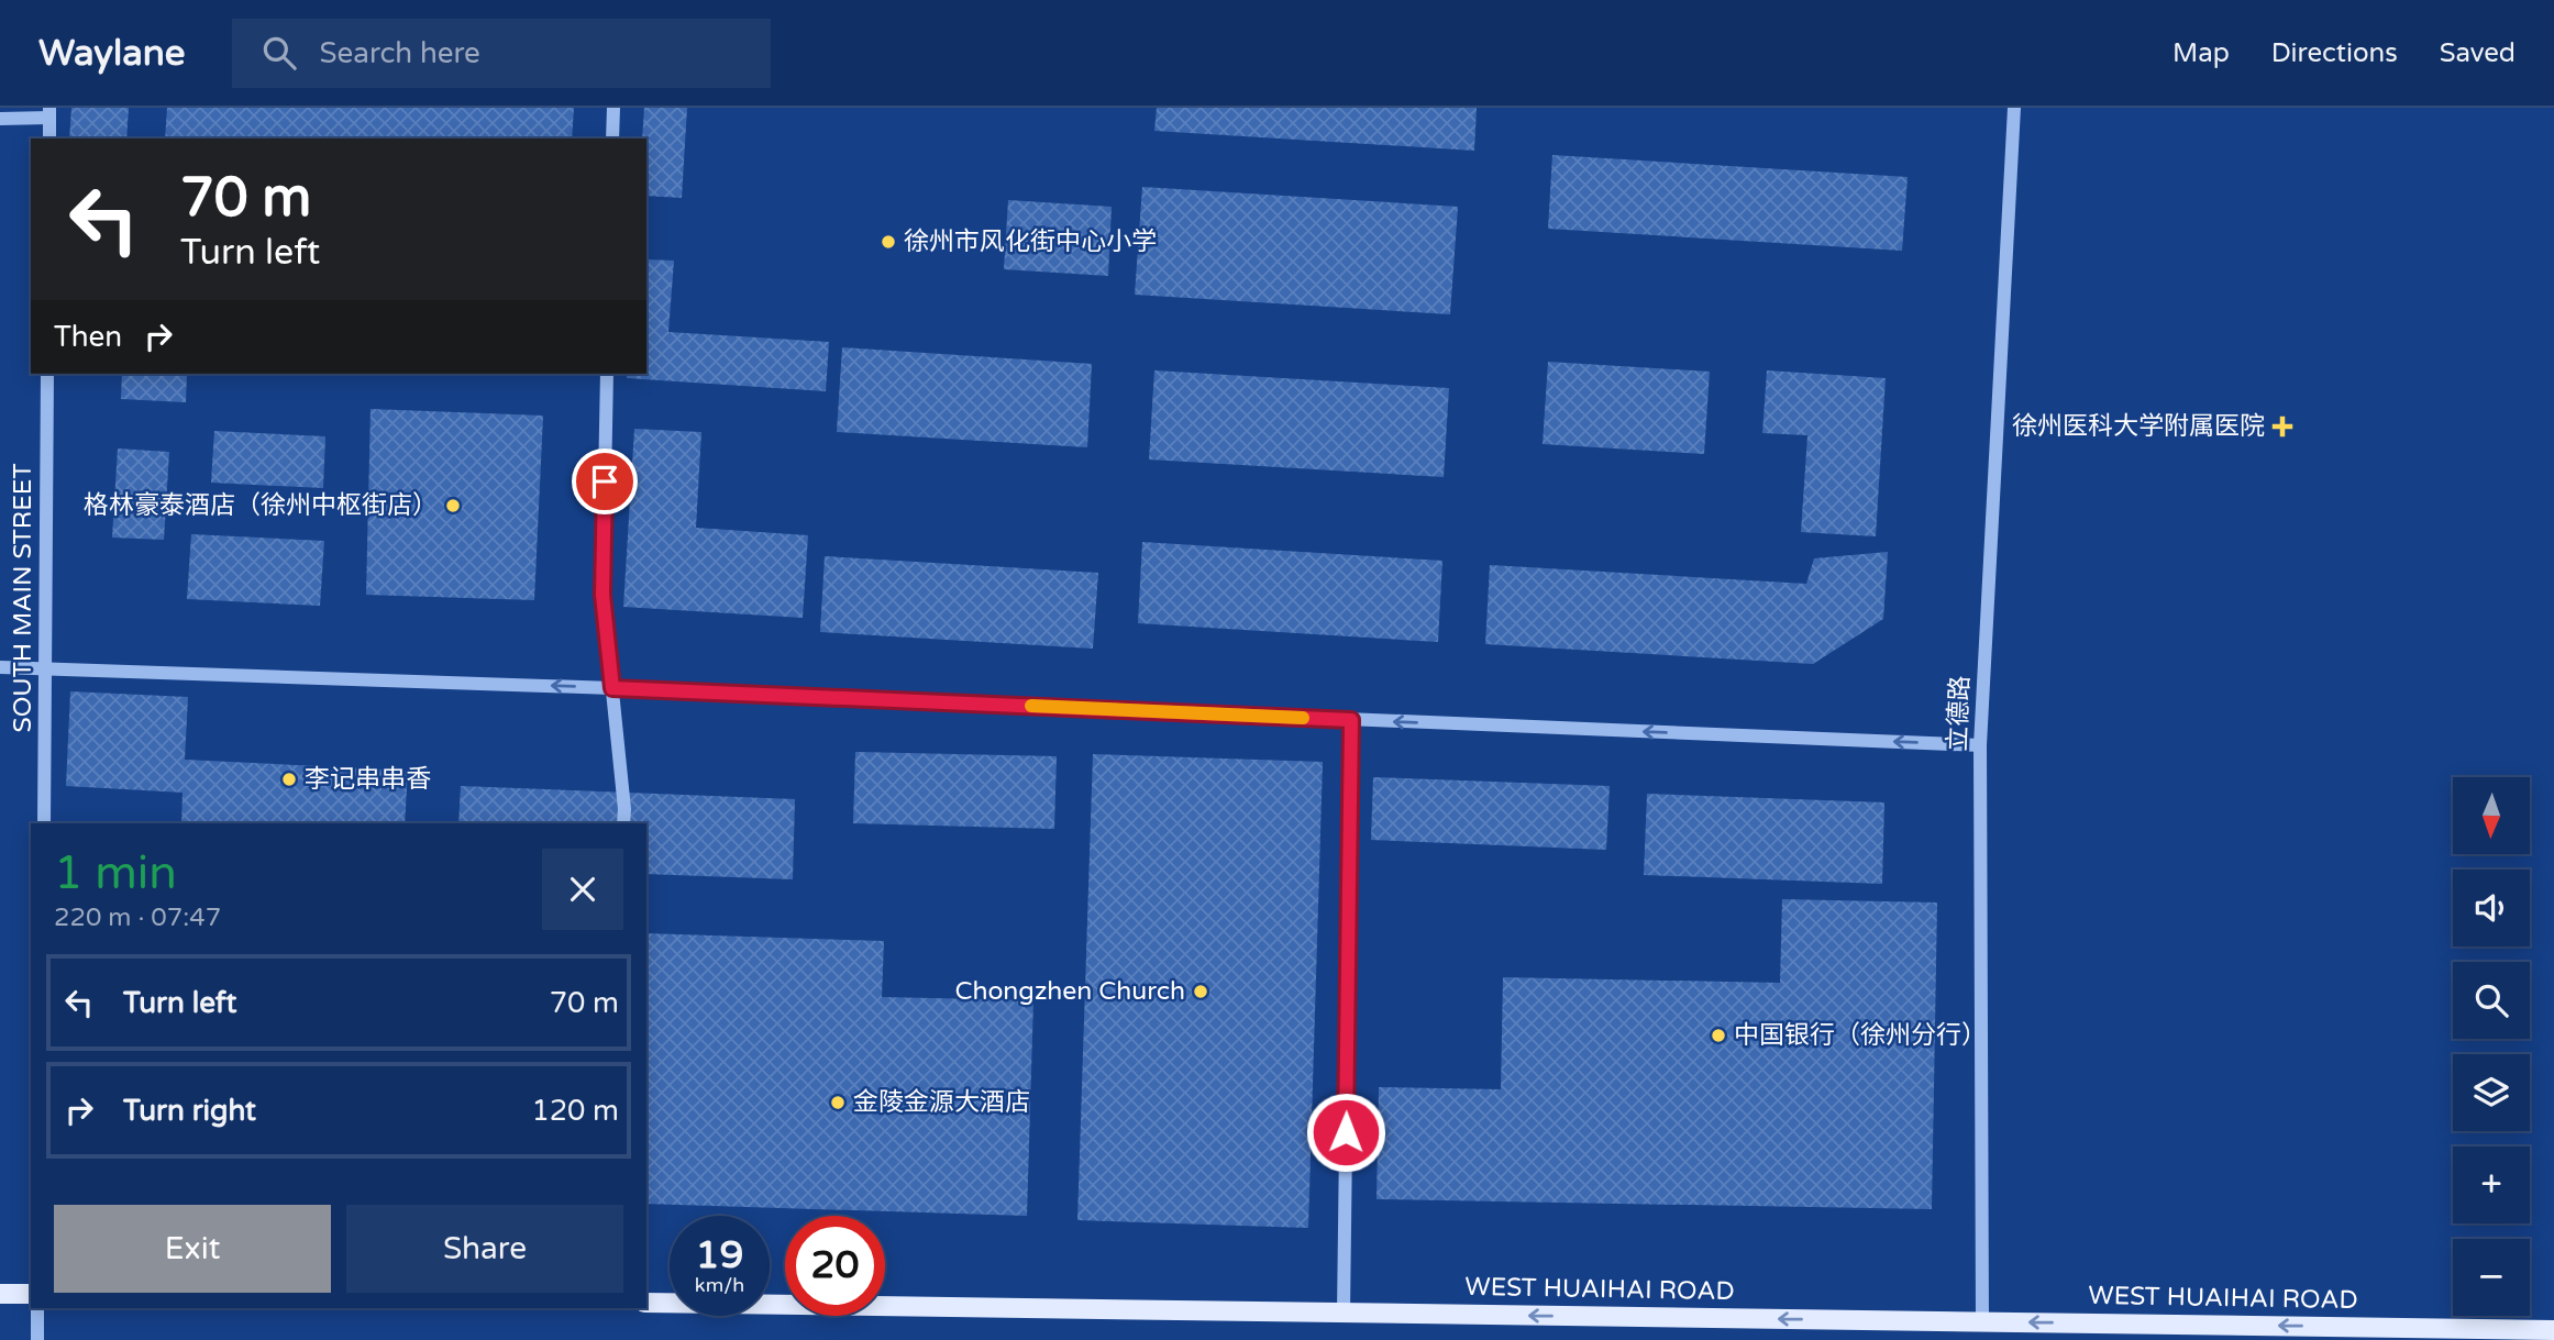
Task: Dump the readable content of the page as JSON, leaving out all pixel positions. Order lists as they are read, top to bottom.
{
  "streets": {
    "main road": ["WEST HUAIHAI ROAD"],
    "street": ["SOUTH MAIN STREET", "立德路"]
  },
  "crossings": [
    ["立德路", "WEST HUAIHAI ROAD"]
  ],
  "one_way": ["WEST HUAIHAI ROAD"],
  "places": {
    "other": [
      "徐州市风化街中心小学",
      "格林豪泰酒店（徐州中枢街店）",
      "李记串串香",
      "Chongzhen Church",
      "中国银行（徐州分行）",
      "金陵金源大酒店"
    ],
    "health": ["徐州医科大学附属医院"]
  },
  "north": "bottom",
  "page": {
    "header": "Waylane",
    "search": "Search here",
    "nav": ["Map", "Directions", "Saved"],
    "turn": ["70 m", "Turn left"],
    "then": "Then",
    "map_buttons": ["+", "−"],
    "heading": ["1 min", "220 m · 07:47"],
    "list": [
      {
        "name": "Turn left",
        "value": "70 m"
      },
      {
        "name": "Turn right",
        "value": "120 m"
      }
    ],
    "buttons": ["Exit", "Share"],
    "speed": "19 km/h",
    "limit": "20"
  }
}
